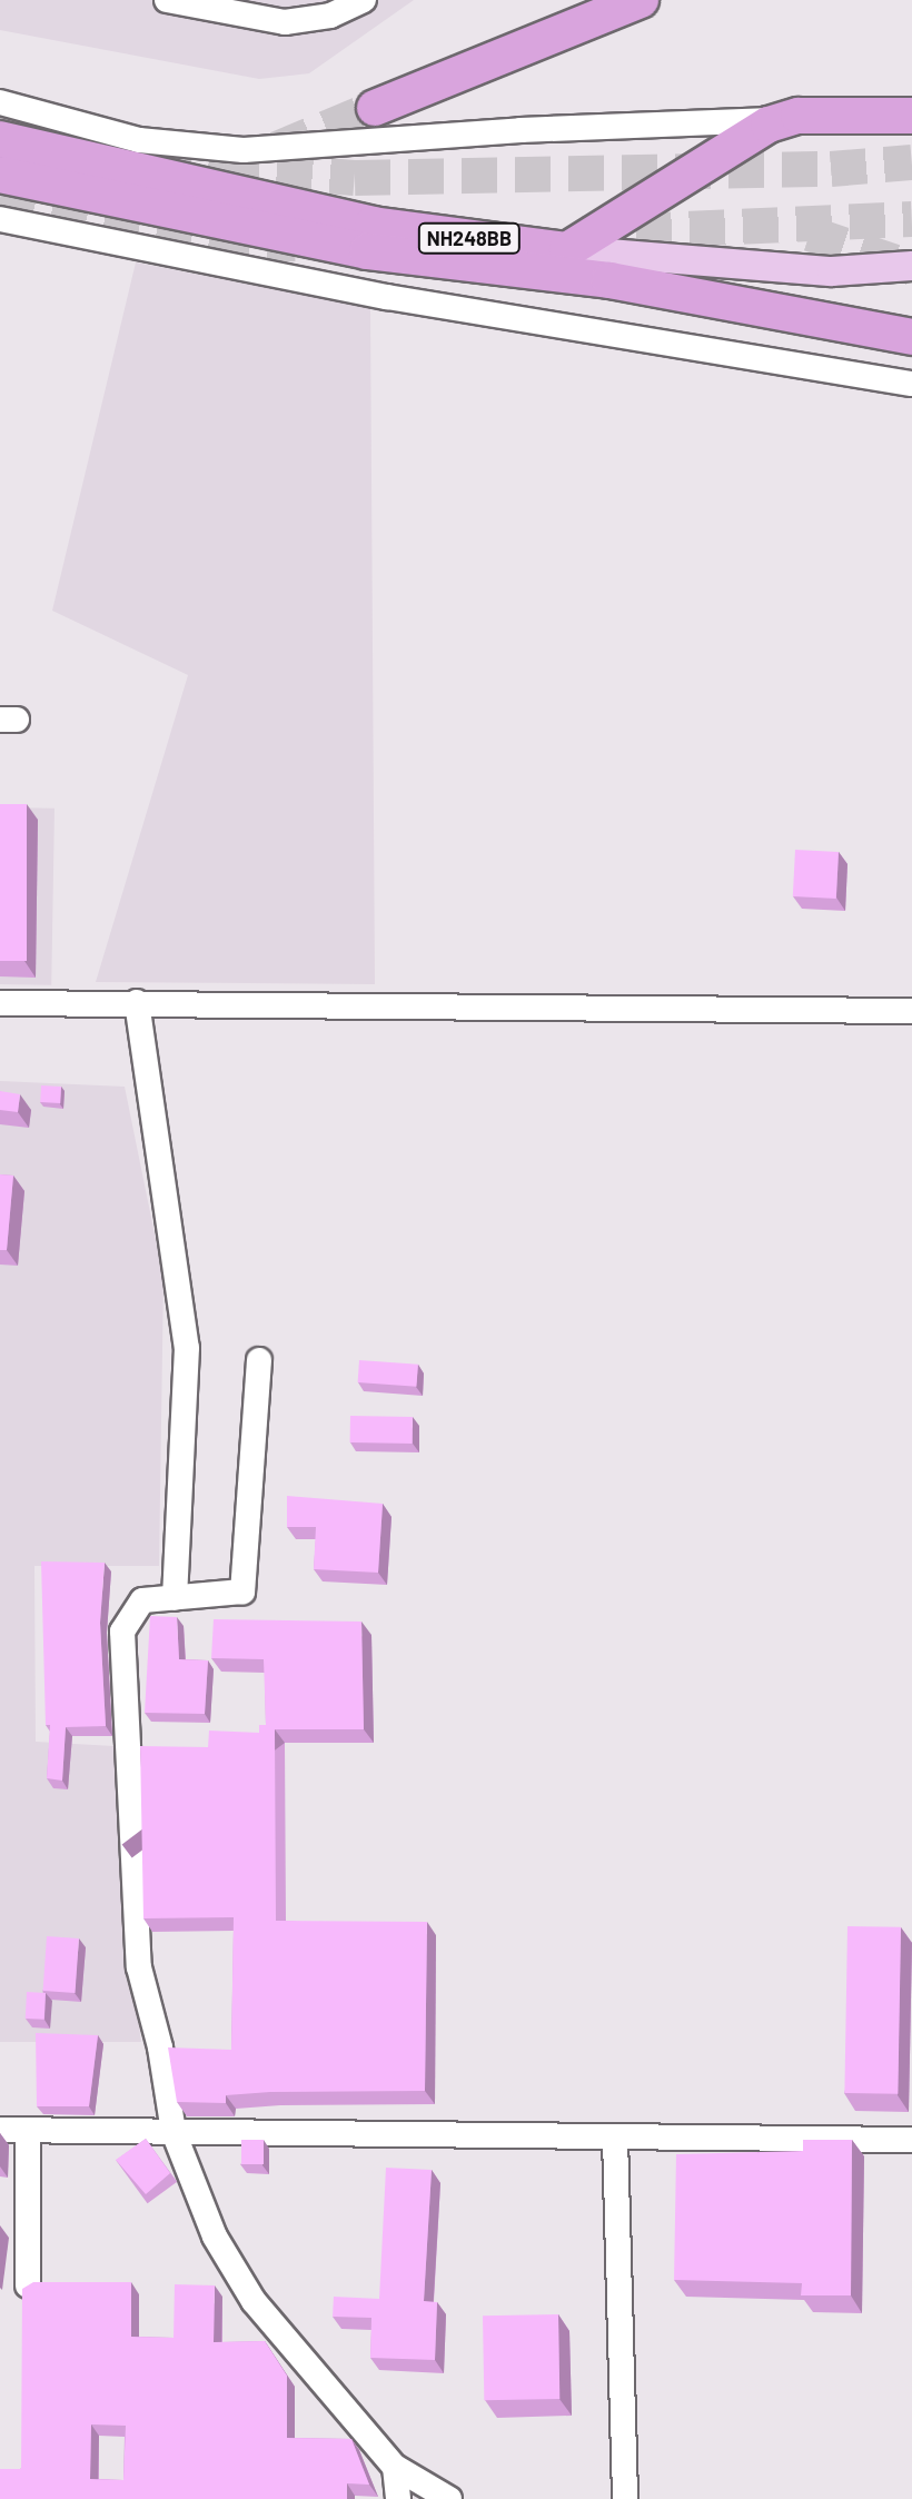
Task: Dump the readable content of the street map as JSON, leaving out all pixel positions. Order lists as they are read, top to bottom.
{
  "streets": {
    "highway": ["NH248BB"]
  }
}
